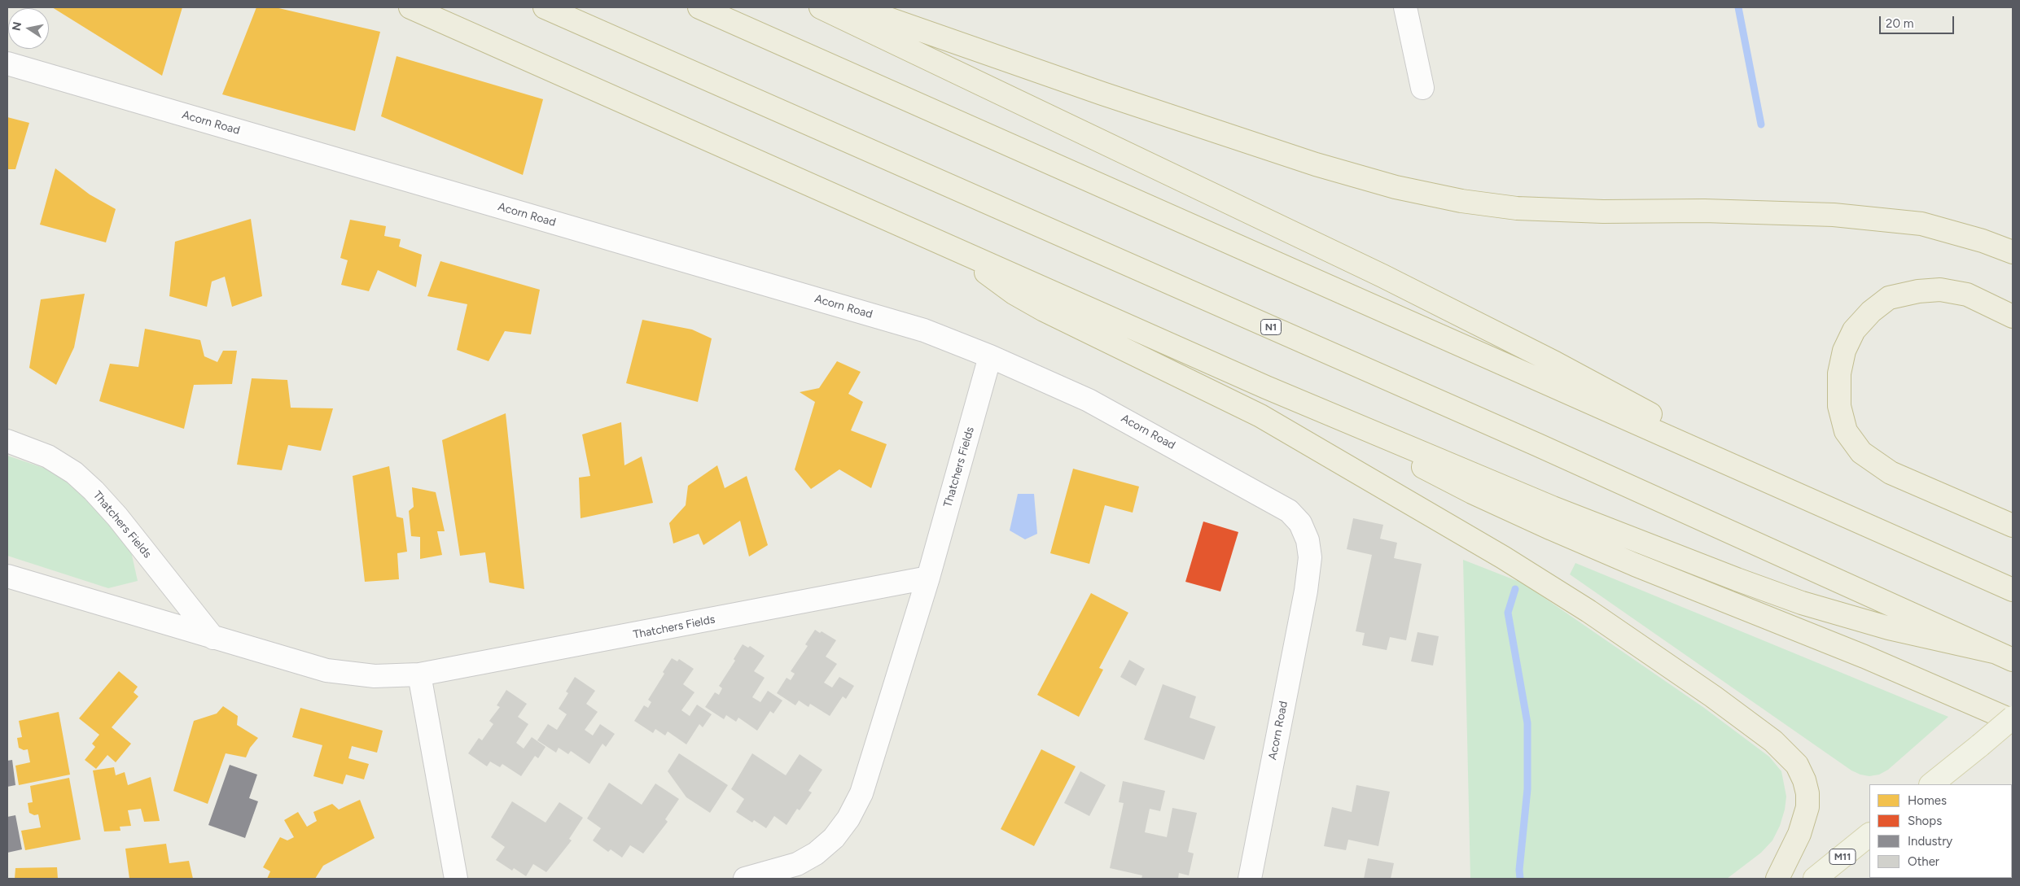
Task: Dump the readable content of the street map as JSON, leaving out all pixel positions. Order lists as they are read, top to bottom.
{
  "streets": {
    "highway": ["N1"],
    "main road": ["M11"],
    "street": ["Acorn Road", "Thatchers Fields"]
  },
  "crossings": [
    ["Acorn Road", "Thatchers Fields"]
  ],
  "legend": [
    "Homes",
    "Shops",
    "Industry",
    "Other"
  ],
  "scale_bar": "20 m",
  "north": "left"
}
